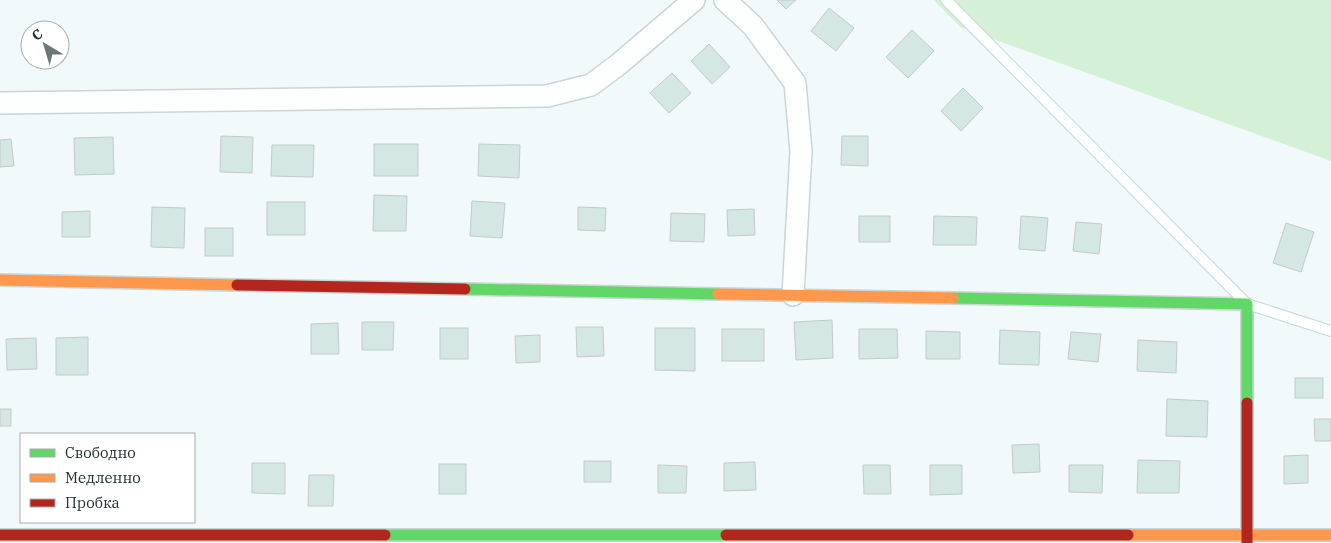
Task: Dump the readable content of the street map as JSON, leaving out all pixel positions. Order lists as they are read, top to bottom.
{
  "legend": ["Свободно", "Медленно", "Пробка"],
  "north": "top left"
}
